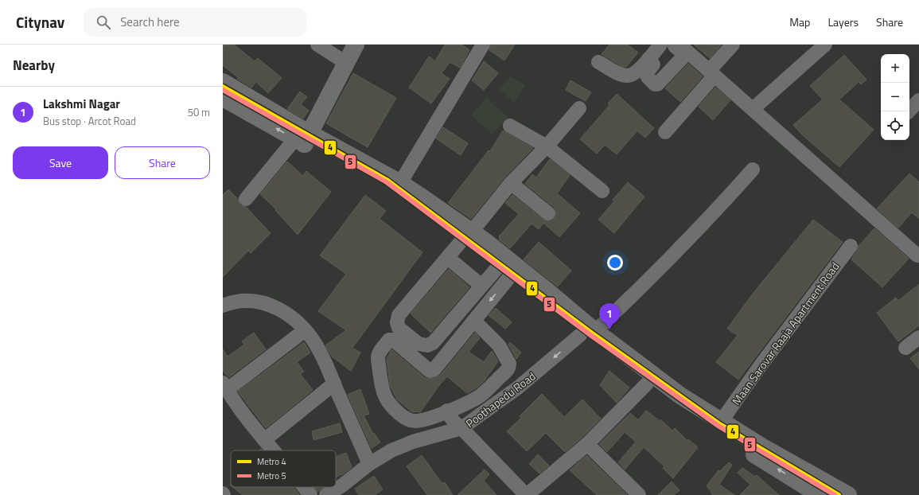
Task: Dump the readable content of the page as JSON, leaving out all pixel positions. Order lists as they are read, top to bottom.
{
  "streets": {
    "street": ["Maan Sarovar Raaja Apartment Road", "Poothapedu Road"]
  },
  "lines": ["metro line 4", "metro line 5"],
  "legend": ["Metro 4", "Metro 5"],
  "page": {
    "header": "Citynav",
    "search": "Search here",
    "nav": ["Map", "Layers", "Share"],
    "heading": "Nearby",
    "map_buttons": ["+", "−"],
    "list": [
      {
        "mark": "1",
        "name": "Lakshmi Nagar",
        "note": "Bus stop · Arcot Road",
        "value": "50 m"
      }
    ],
    "buttons": ["Save", "Share"],
    "pins": "1"
  }
}
